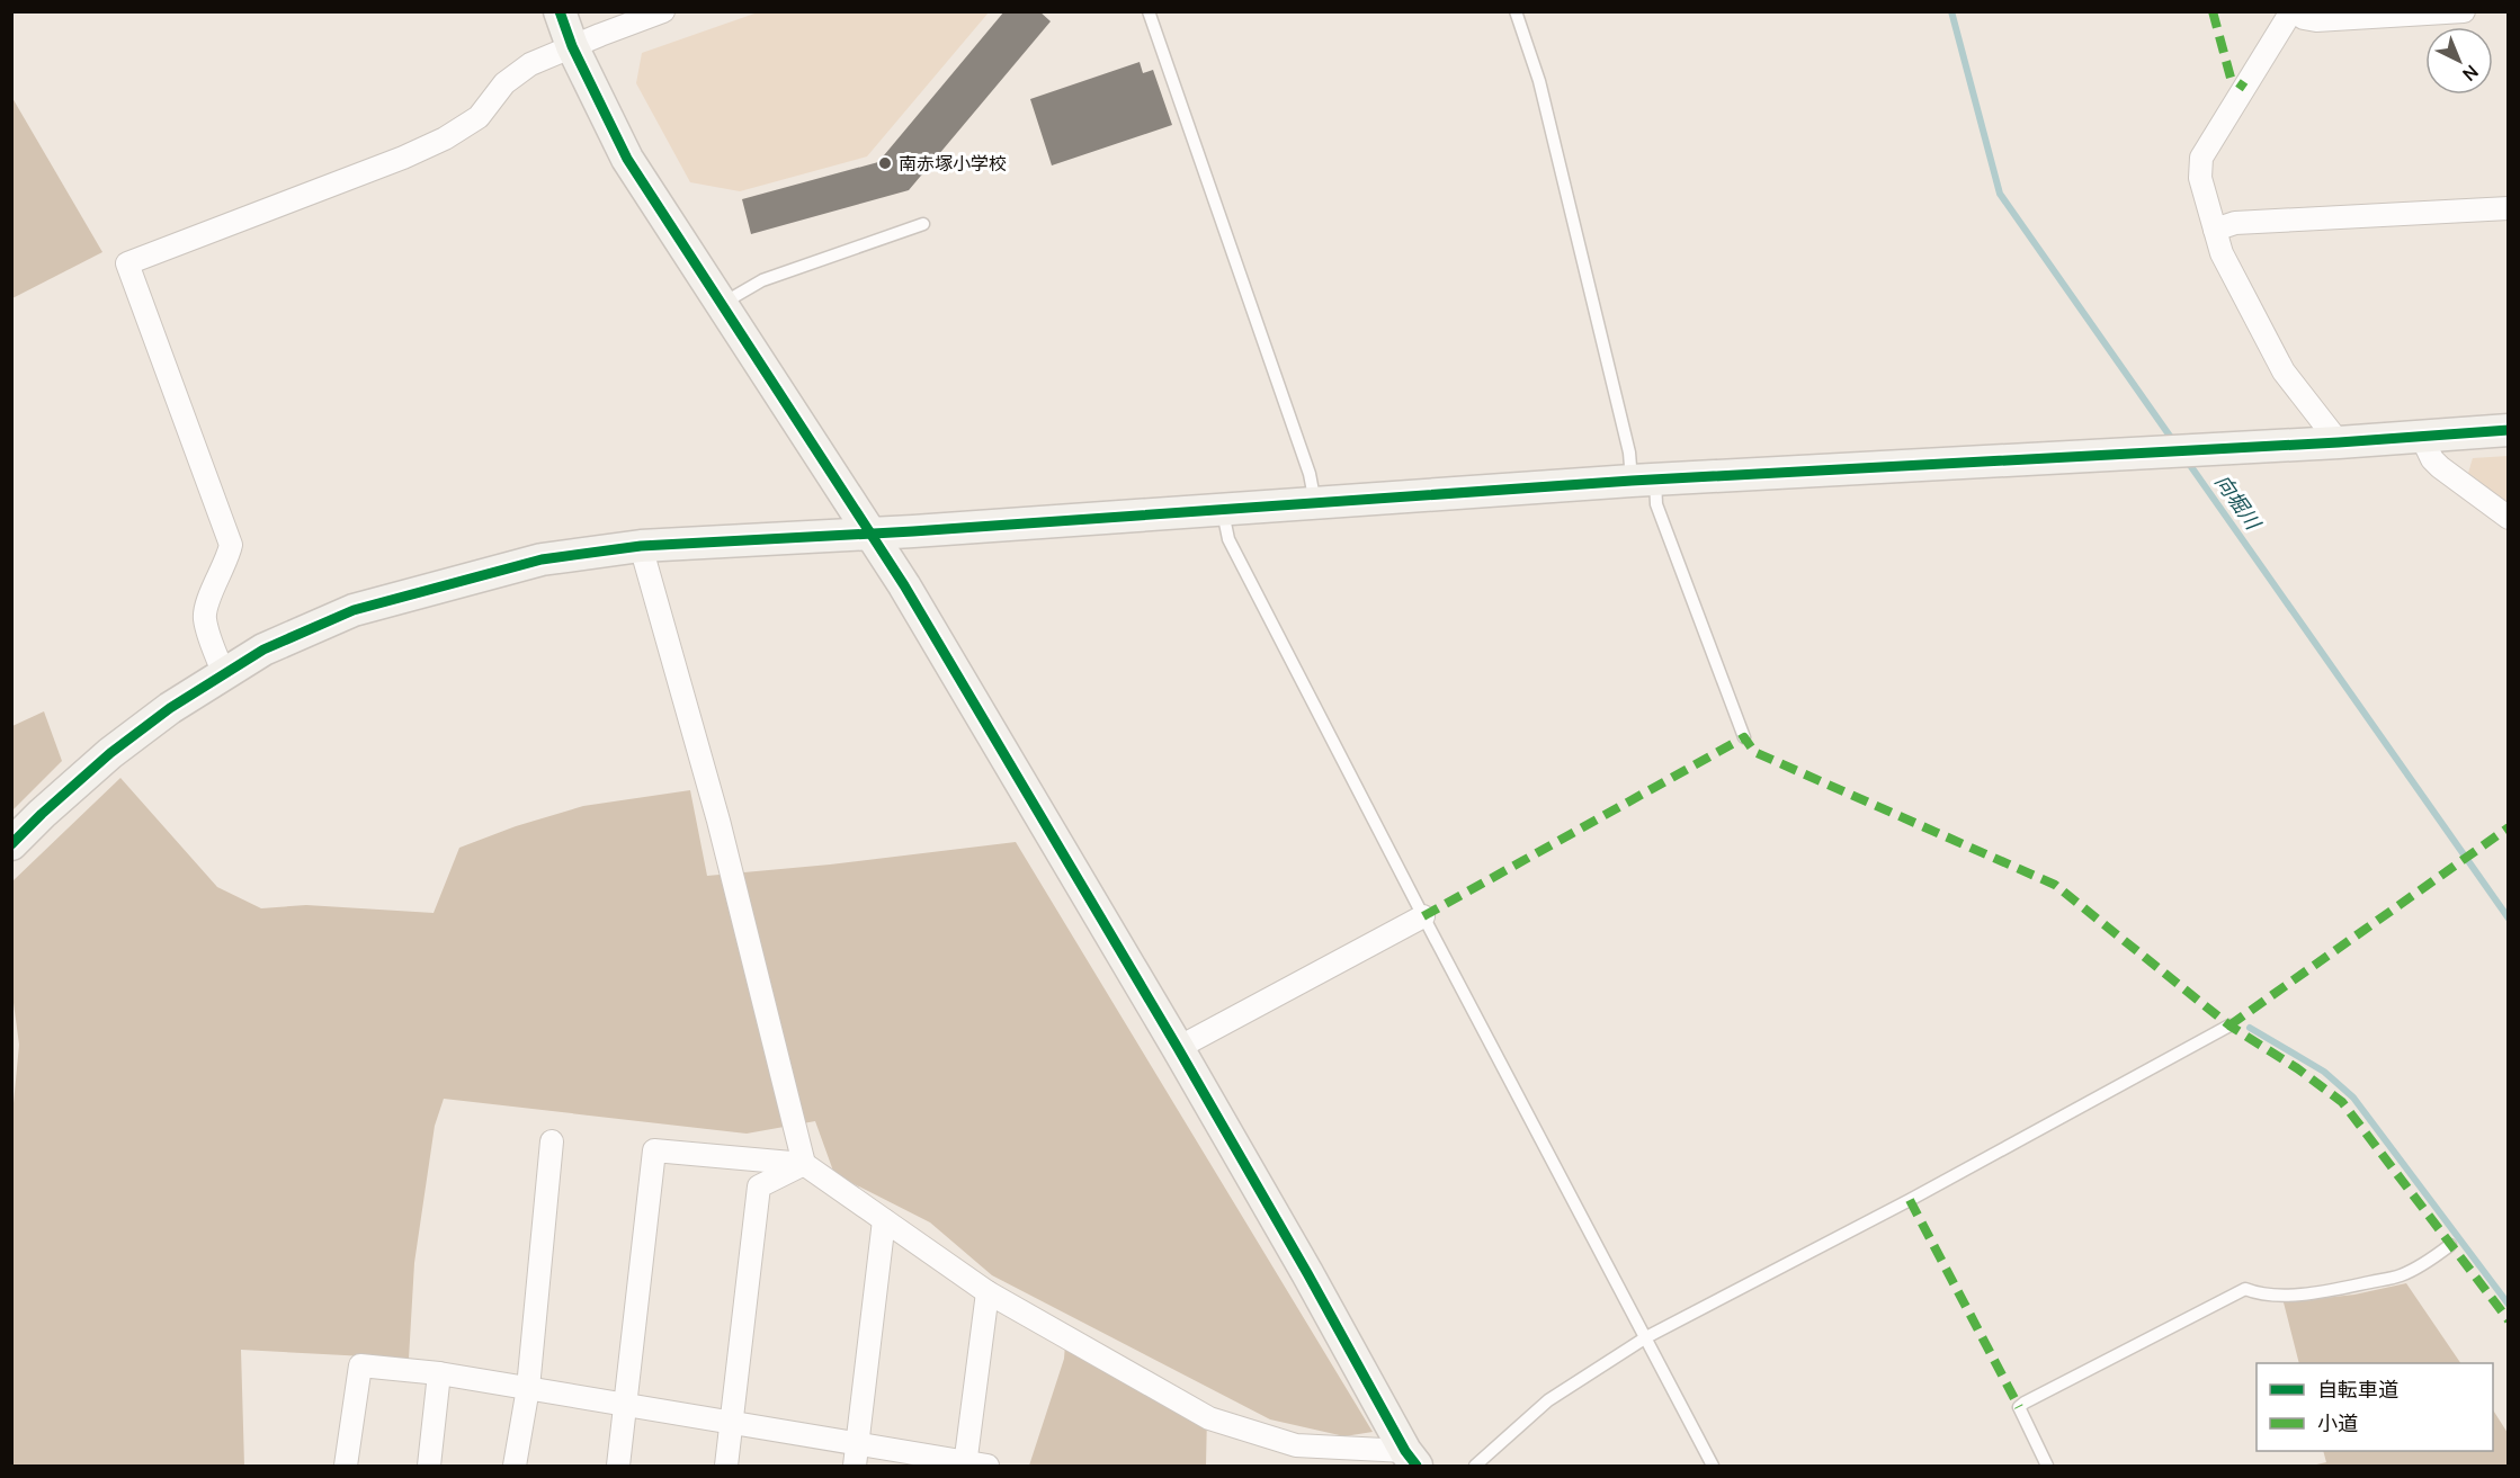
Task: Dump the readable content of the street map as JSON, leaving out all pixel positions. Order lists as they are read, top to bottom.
{
  "water": ["向堀川"],
  "places": ["南赤塚小学校"],
  "legend": ["自転車道", "小道"],
  "north": "bottom right"
}
